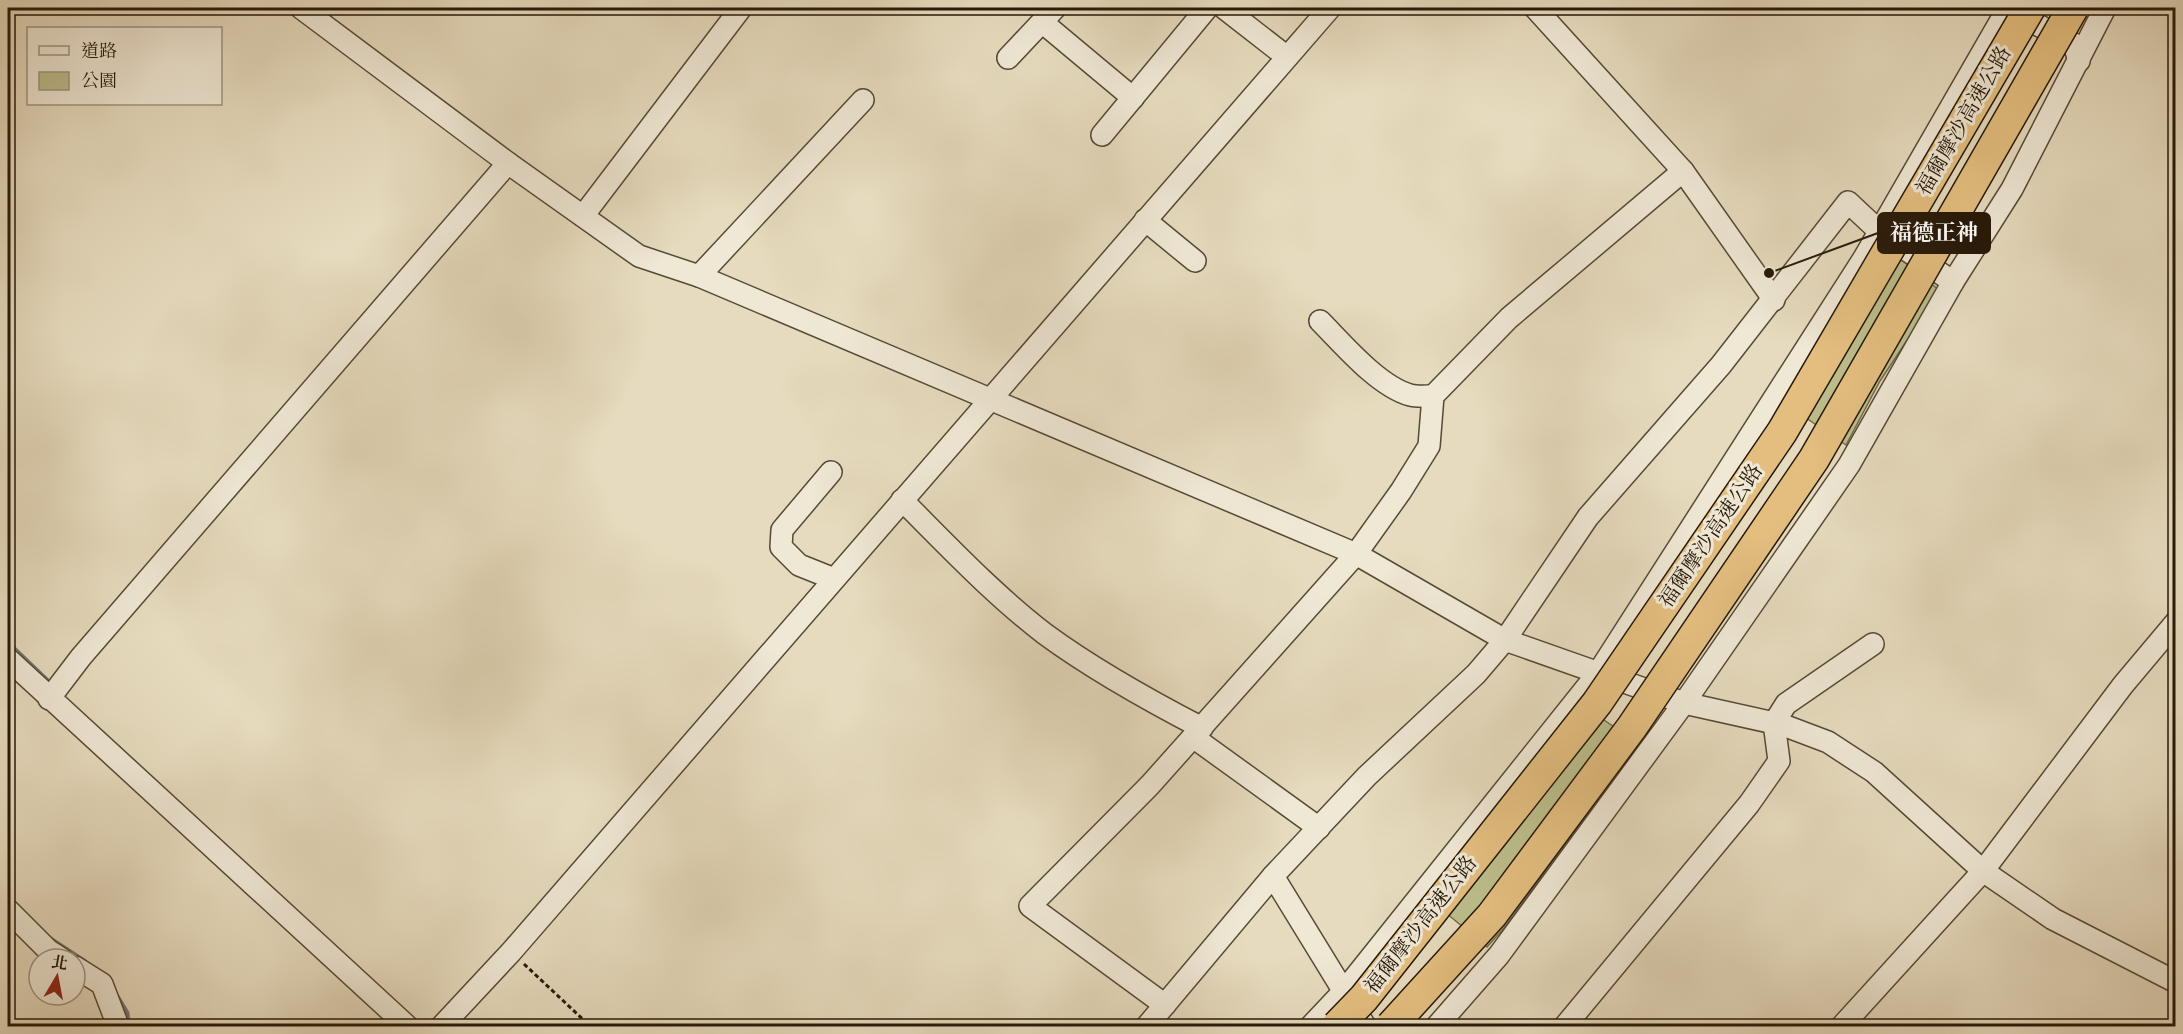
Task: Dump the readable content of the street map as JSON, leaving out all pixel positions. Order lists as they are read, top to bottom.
{
  "streets": {
    "highway": ["福爾摩沙高速公路"]
  },
  "places": ["福德正神"],
  "legend": ["道路", "公園"],
  "north": "top"
}
